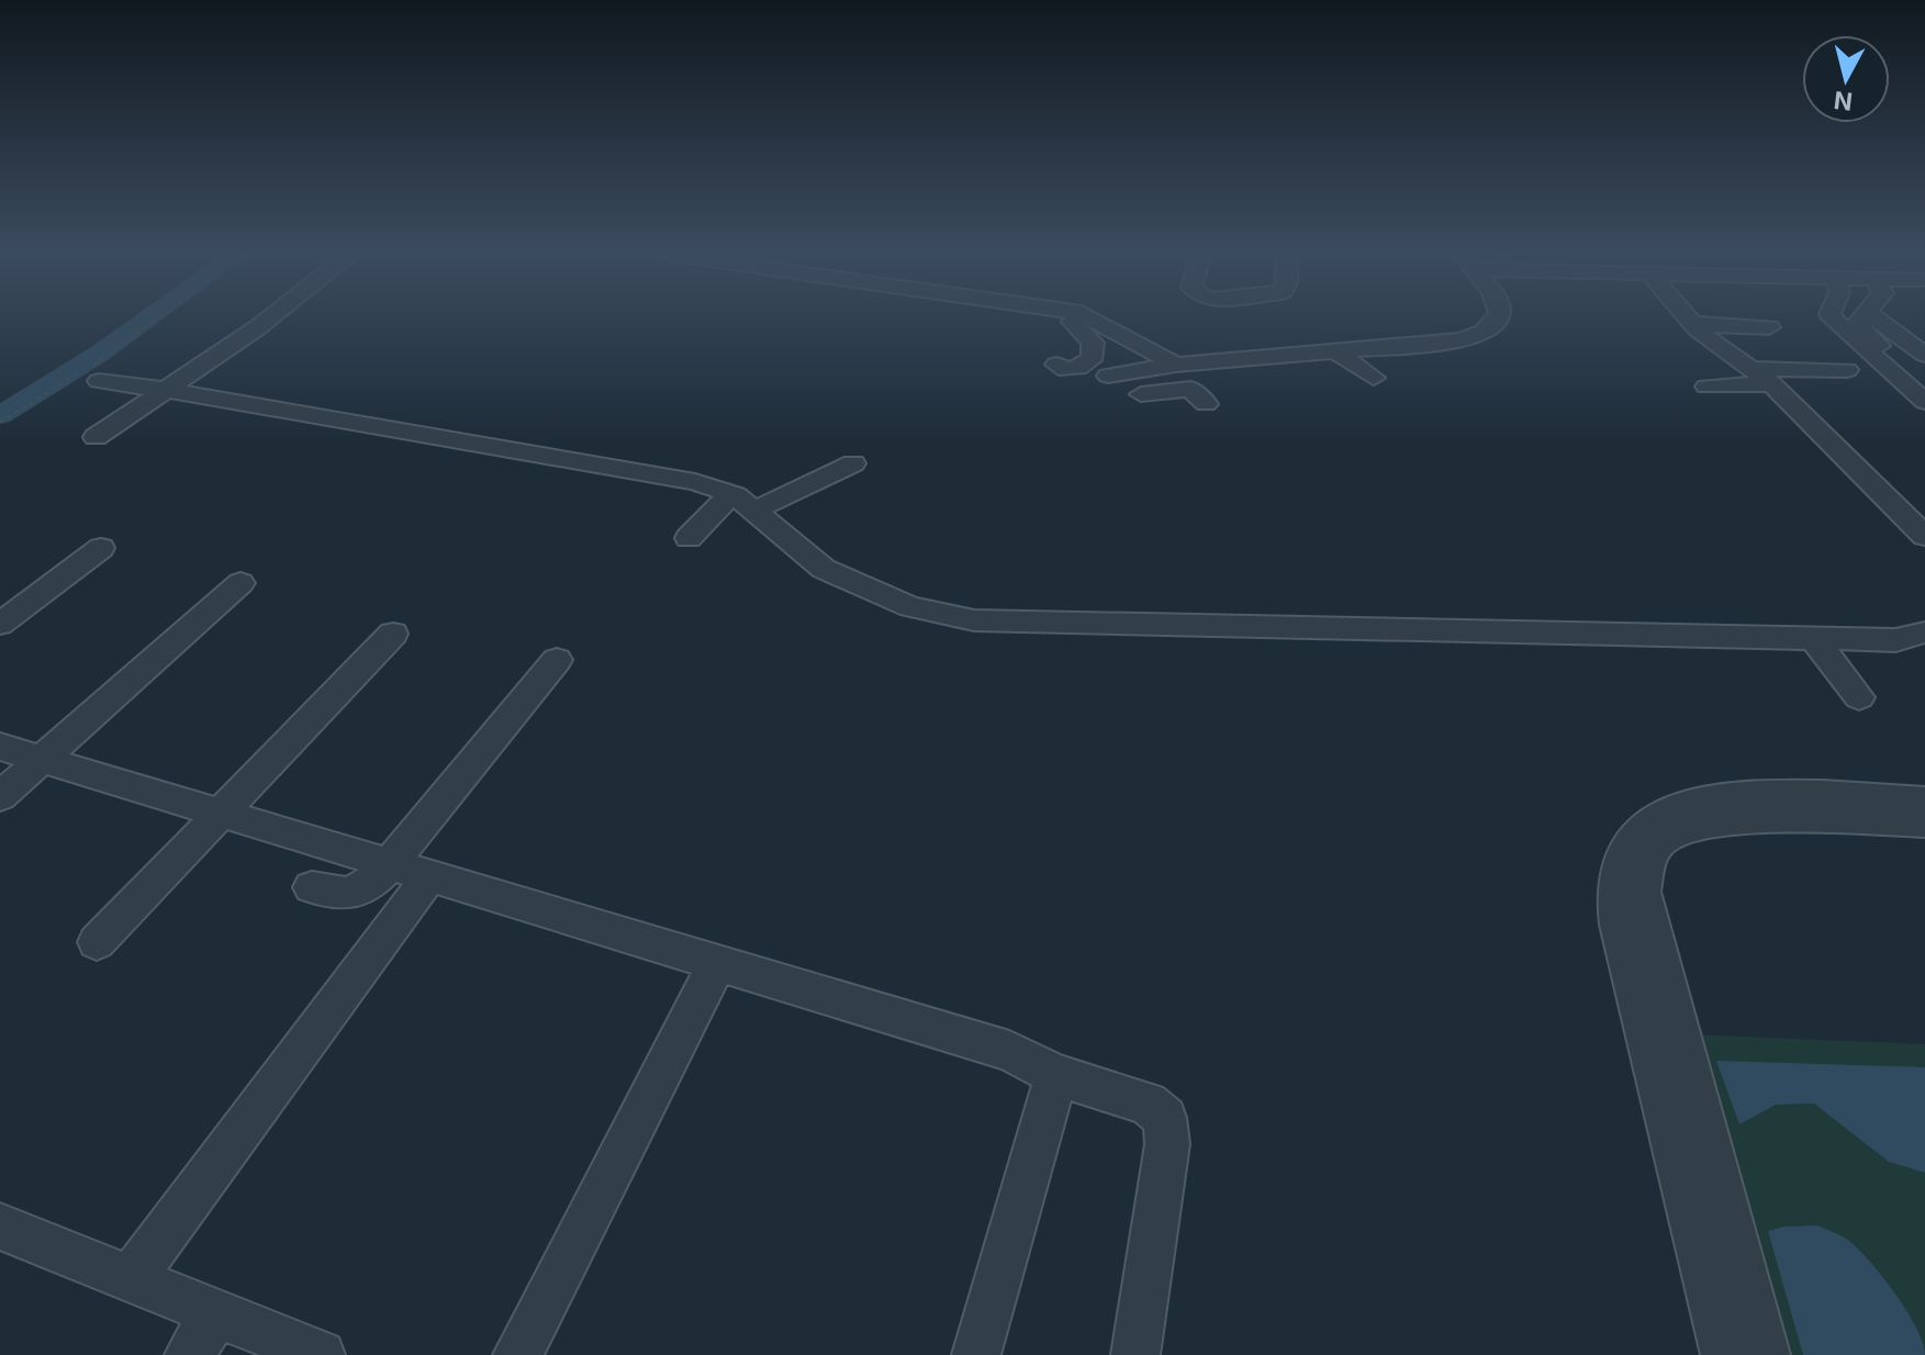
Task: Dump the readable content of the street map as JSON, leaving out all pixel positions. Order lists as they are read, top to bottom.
{
  "north": "bottom"
}
